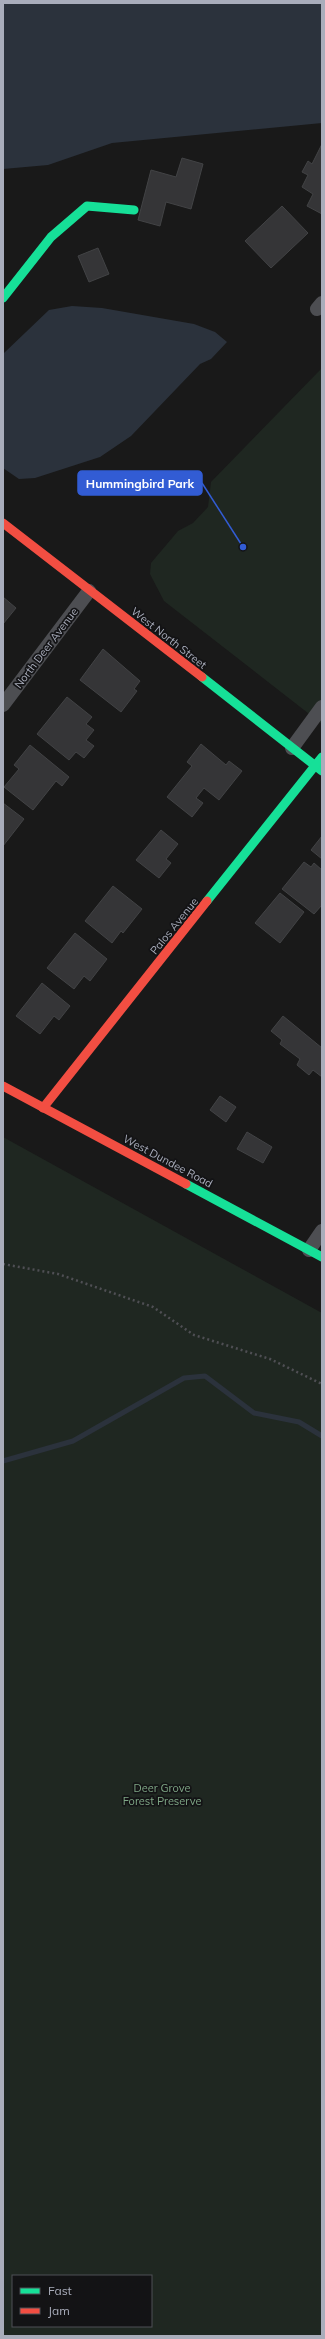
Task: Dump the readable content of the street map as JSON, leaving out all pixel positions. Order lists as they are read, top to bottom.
{
  "streets": {
    "street": [
      "West North Street",
      "North Deer Avenue",
      "Palos Avenue",
      "West Dundee Road"
    ]
  },
  "crossings": [
    ["West North Street", "North Deer Avenue"],
    ["West North Street", "Palos Avenue"],
    ["Palos Avenue", "West Dundee Road"]
  ],
  "parks": ["Deer Grove Forest Preserve"],
  "places": ["Hummingbird Park"],
  "legend": ["Fast", "Jam"]
}
